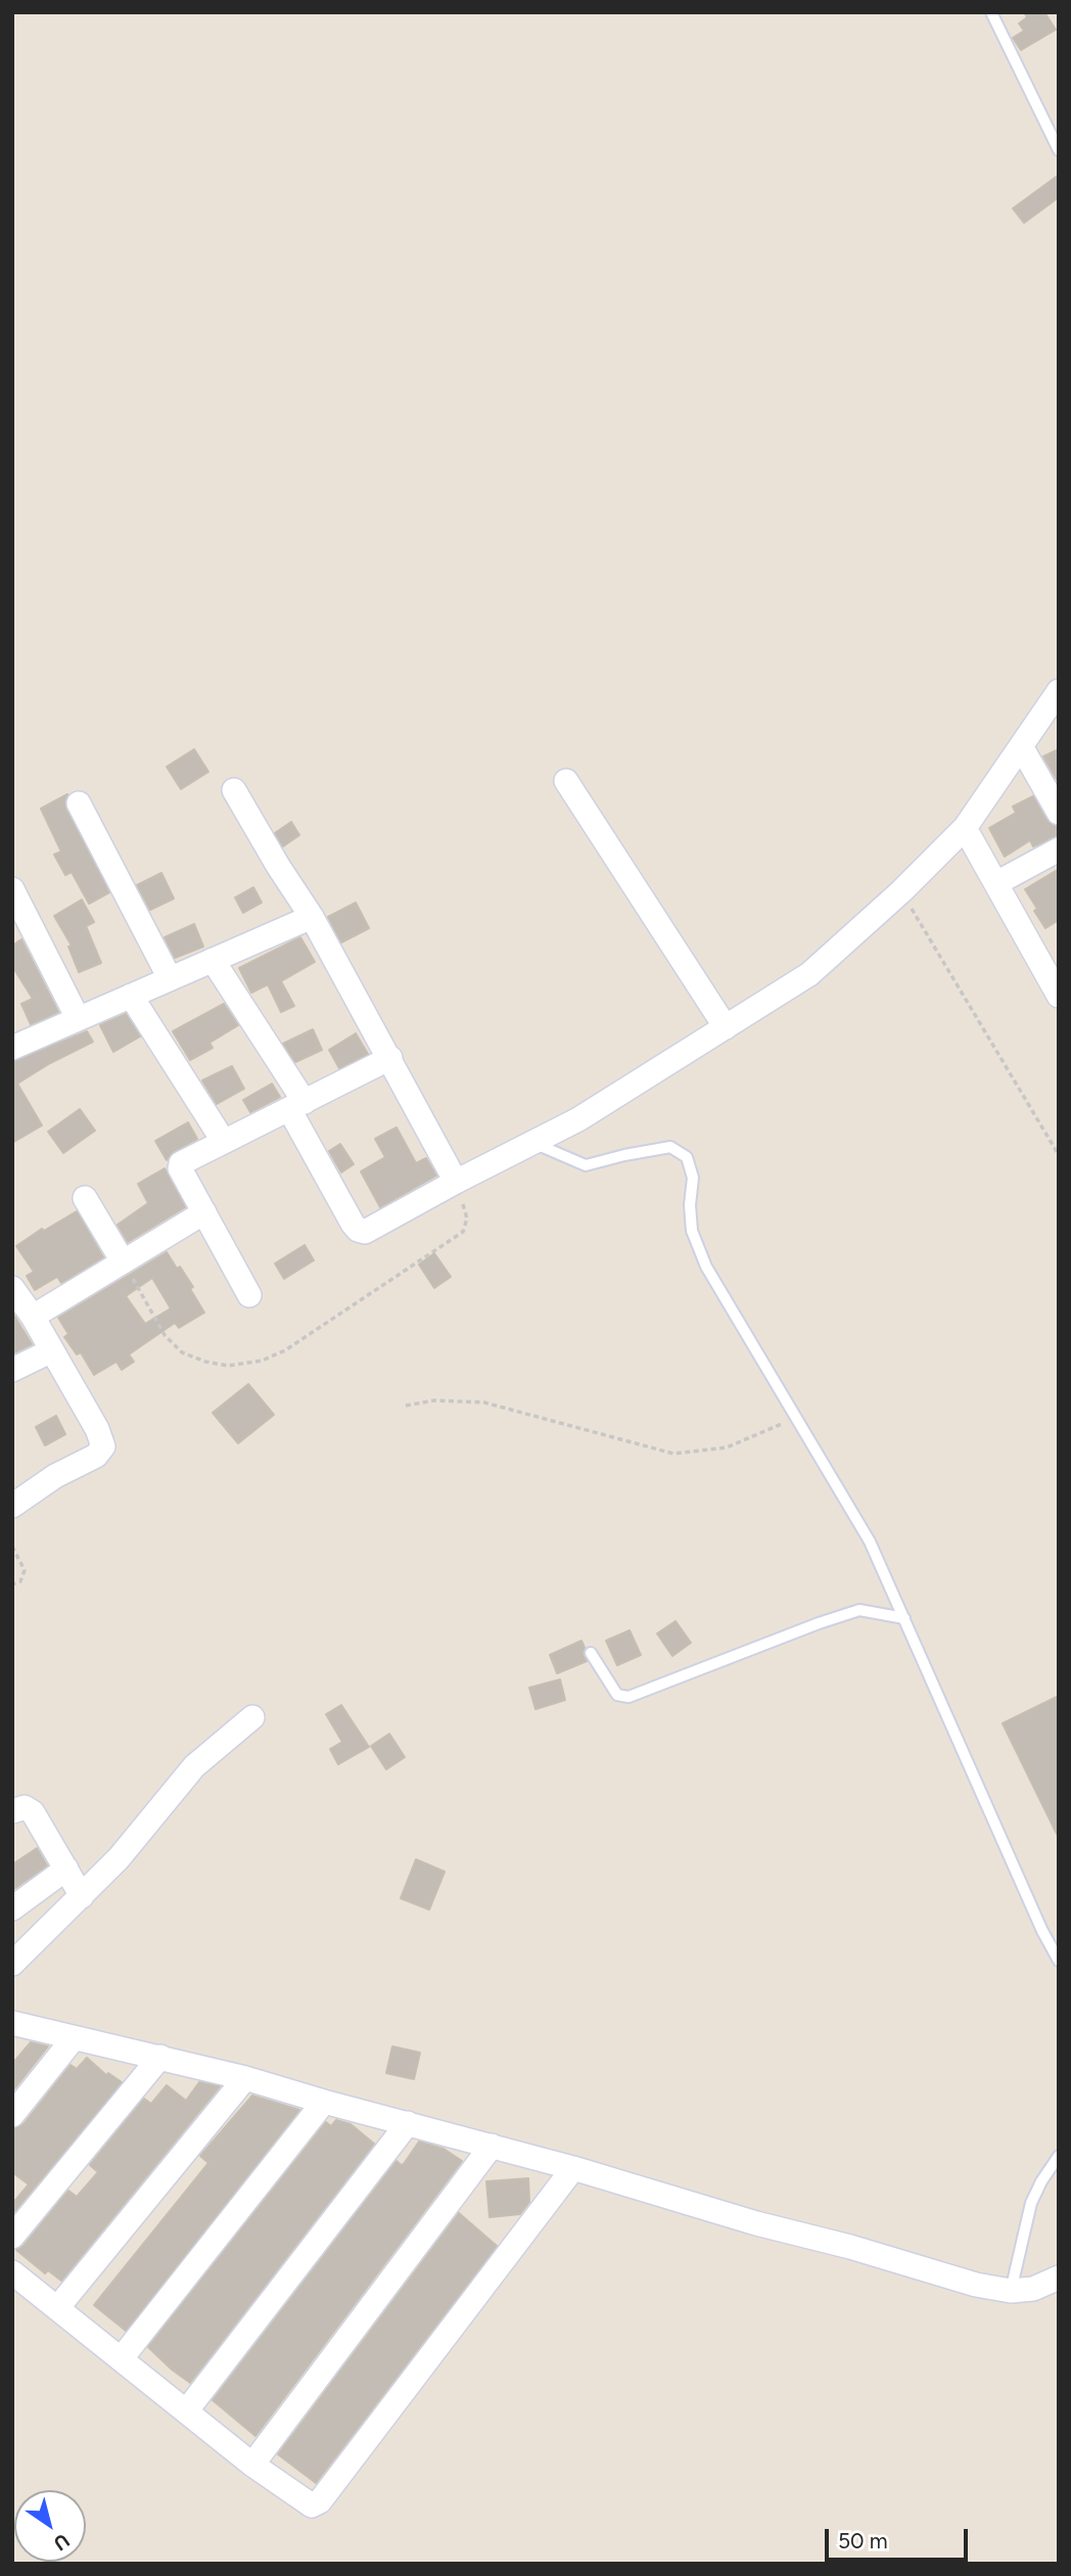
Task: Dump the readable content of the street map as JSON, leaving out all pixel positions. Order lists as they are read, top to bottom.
{
  "scale_bar": "50 m",
  "north": "bottom right"
}
